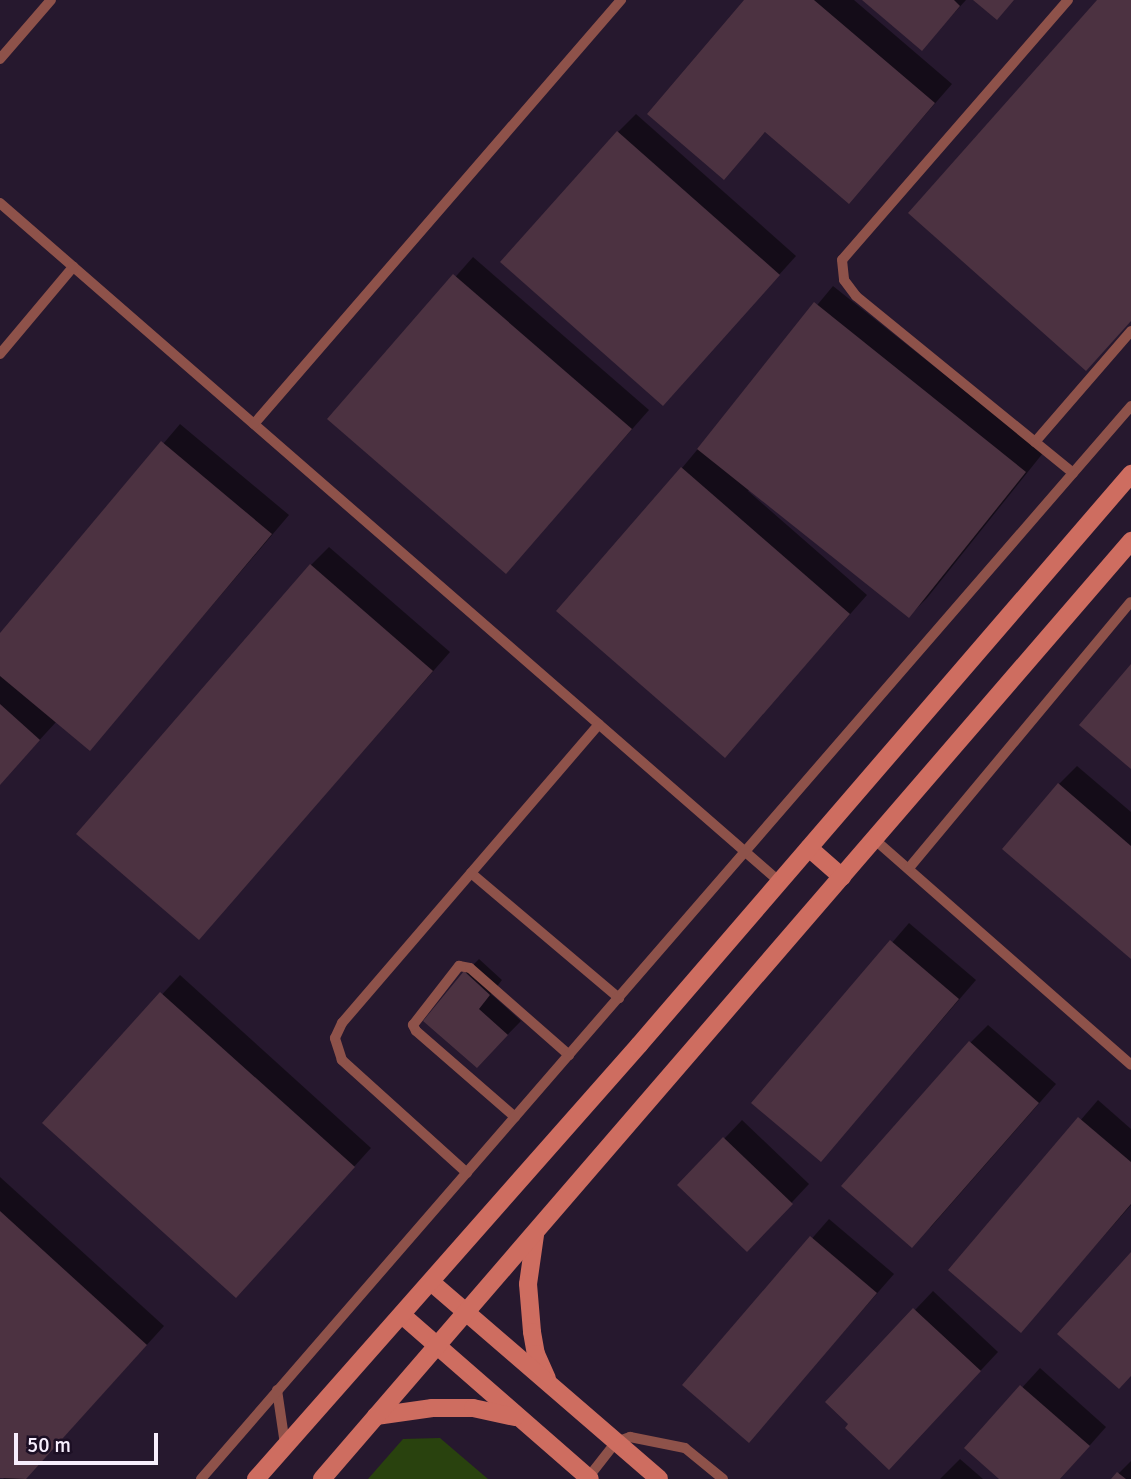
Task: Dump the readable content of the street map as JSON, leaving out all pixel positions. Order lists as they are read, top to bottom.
{
  "scale_bar": "50 m"
}
